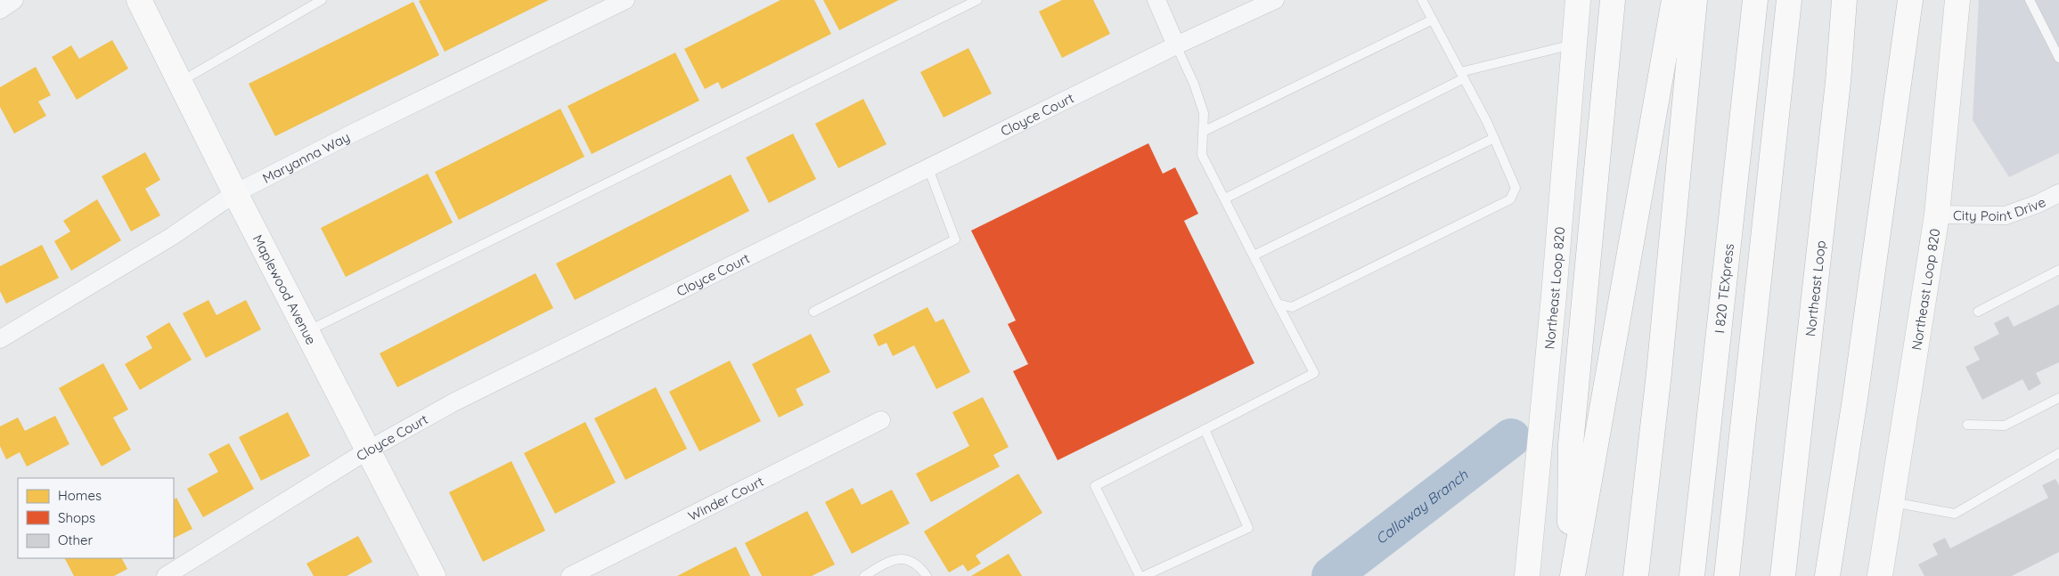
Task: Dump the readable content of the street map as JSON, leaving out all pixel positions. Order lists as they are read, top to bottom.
{
  "streets": {
    "main road": [
      "Maplewood Avenue",
      "Northeast Loop 820",
      "I 820 TEXpress",
      "Northeast Loop"
    ],
    "street": [
      "Cloyce Court",
      "Maryanna Way",
      "City Point Drive",
      "Winder Court"
    ]
  },
  "crossings": [
    ["Cloyce Court", "Maplewood Avenue"],
    ["Maryanna Way", "Maplewood Avenue"],
    ["City Point Drive", "Northeast Loop 820"]
  ],
  "water": ["Calloway Branch"],
  "legend": ["Homes", "Shops", "Other"]
}
